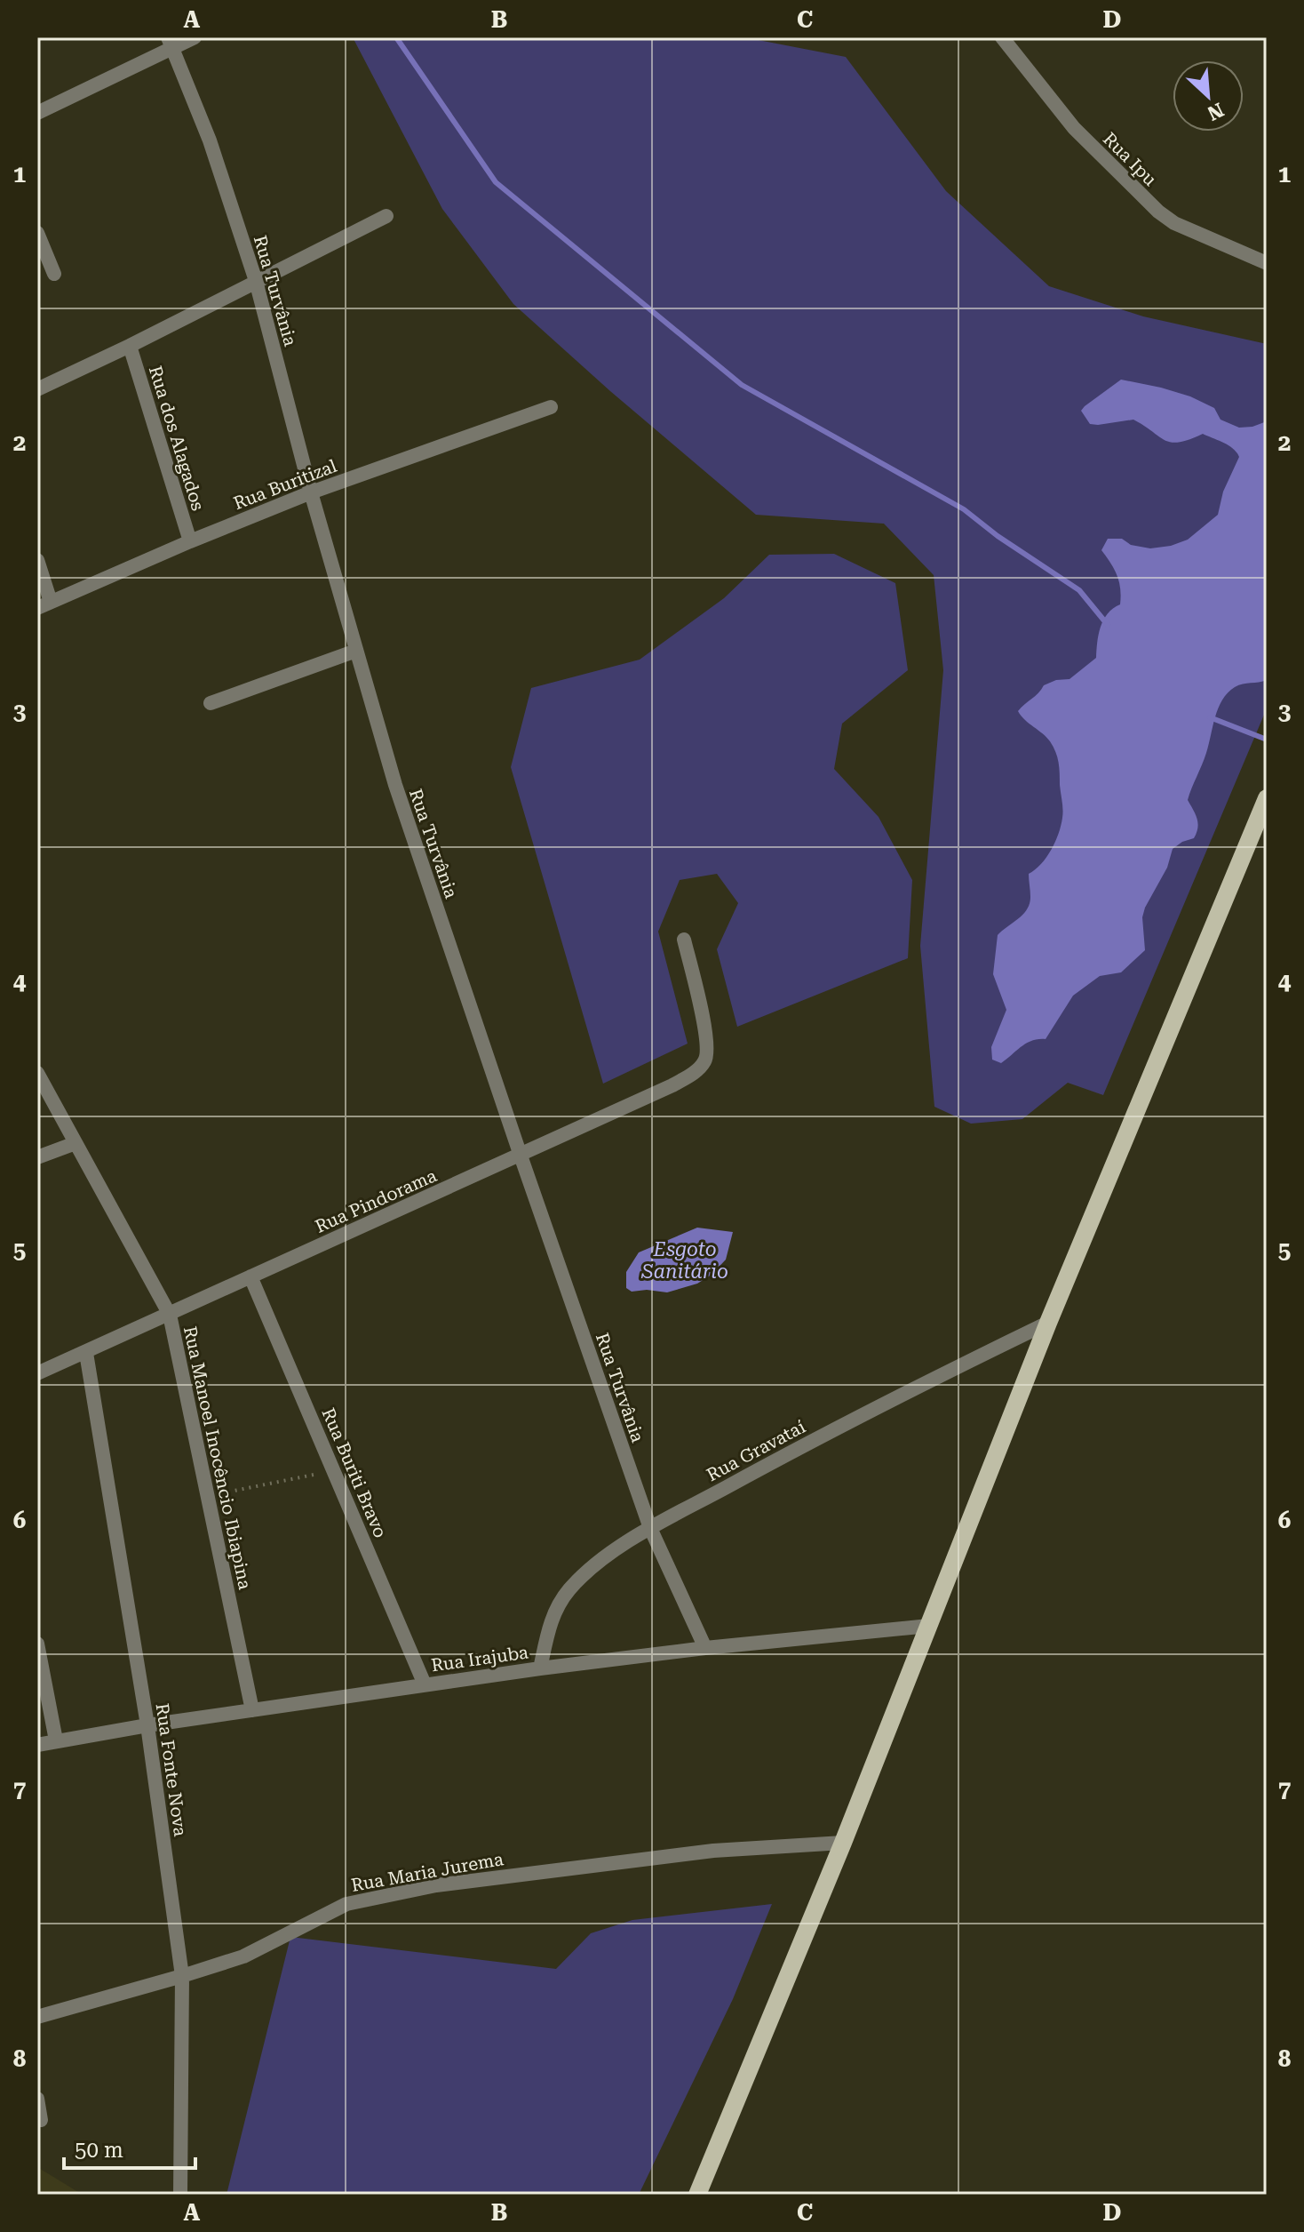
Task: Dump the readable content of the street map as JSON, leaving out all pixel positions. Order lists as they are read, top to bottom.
{
  "streets": {
    "street": [
      "Rua Ipu",
      "Rua Turvânia",
      "Rua dos Alagados",
      "Rua Buritizal",
      "Rua Pindorama",
      "Rua Gravataí",
      "Rua Manoel Inocêncio Ibiapina",
      "Rua Buriti Bravo",
      "Rua Irajuba",
      "Rua Fonte Nova",
      "Rua Maria Jurema"
    ]
  },
  "crossings": [
    ["Rua Turvânia", "Rua Buritizal"],
    ["Rua Turvânia", "Rua Pindorama"],
    ["Rua Turvânia", "Rua Gravataí"],
    ["Rua Turvânia", "Rua Irajuba"],
    ["Rua dos Alagados", "Rua Buritizal"],
    ["Rua Pindorama", "Rua Manoel Inocêncio Ibiapina"],
    ["Rua Pindorama", "Rua Buriti Bravo"],
    ["Rua Pindorama", "Rua Fonte Nova"],
    ["Rua Gravataí", "Rua Irajuba"],
    ["Rua Manoel Inocêncio Ibiapina", "Rua Irajuba"],
    ["Rua Buriti Bravo", "Rua Irajuba"],
    ["Rua Irajuba", "Rua Fonte Nova"],
    ["Rua Fonte Nova", "Rua Maria Jurema"]
  ],
  "water": ["Esgoto Sanitário"],
  "scale_bar": "50 m",
  "north": "bottom right",
  "grid": {
    "columns": [
      "A",
      "B",
      "C",
      "D"
    ],
    "rows": [
      "1",
      "2",
      "3",
      "4",
      "5",
      "6",
      "7",
      "8"
    ]
  }
}
